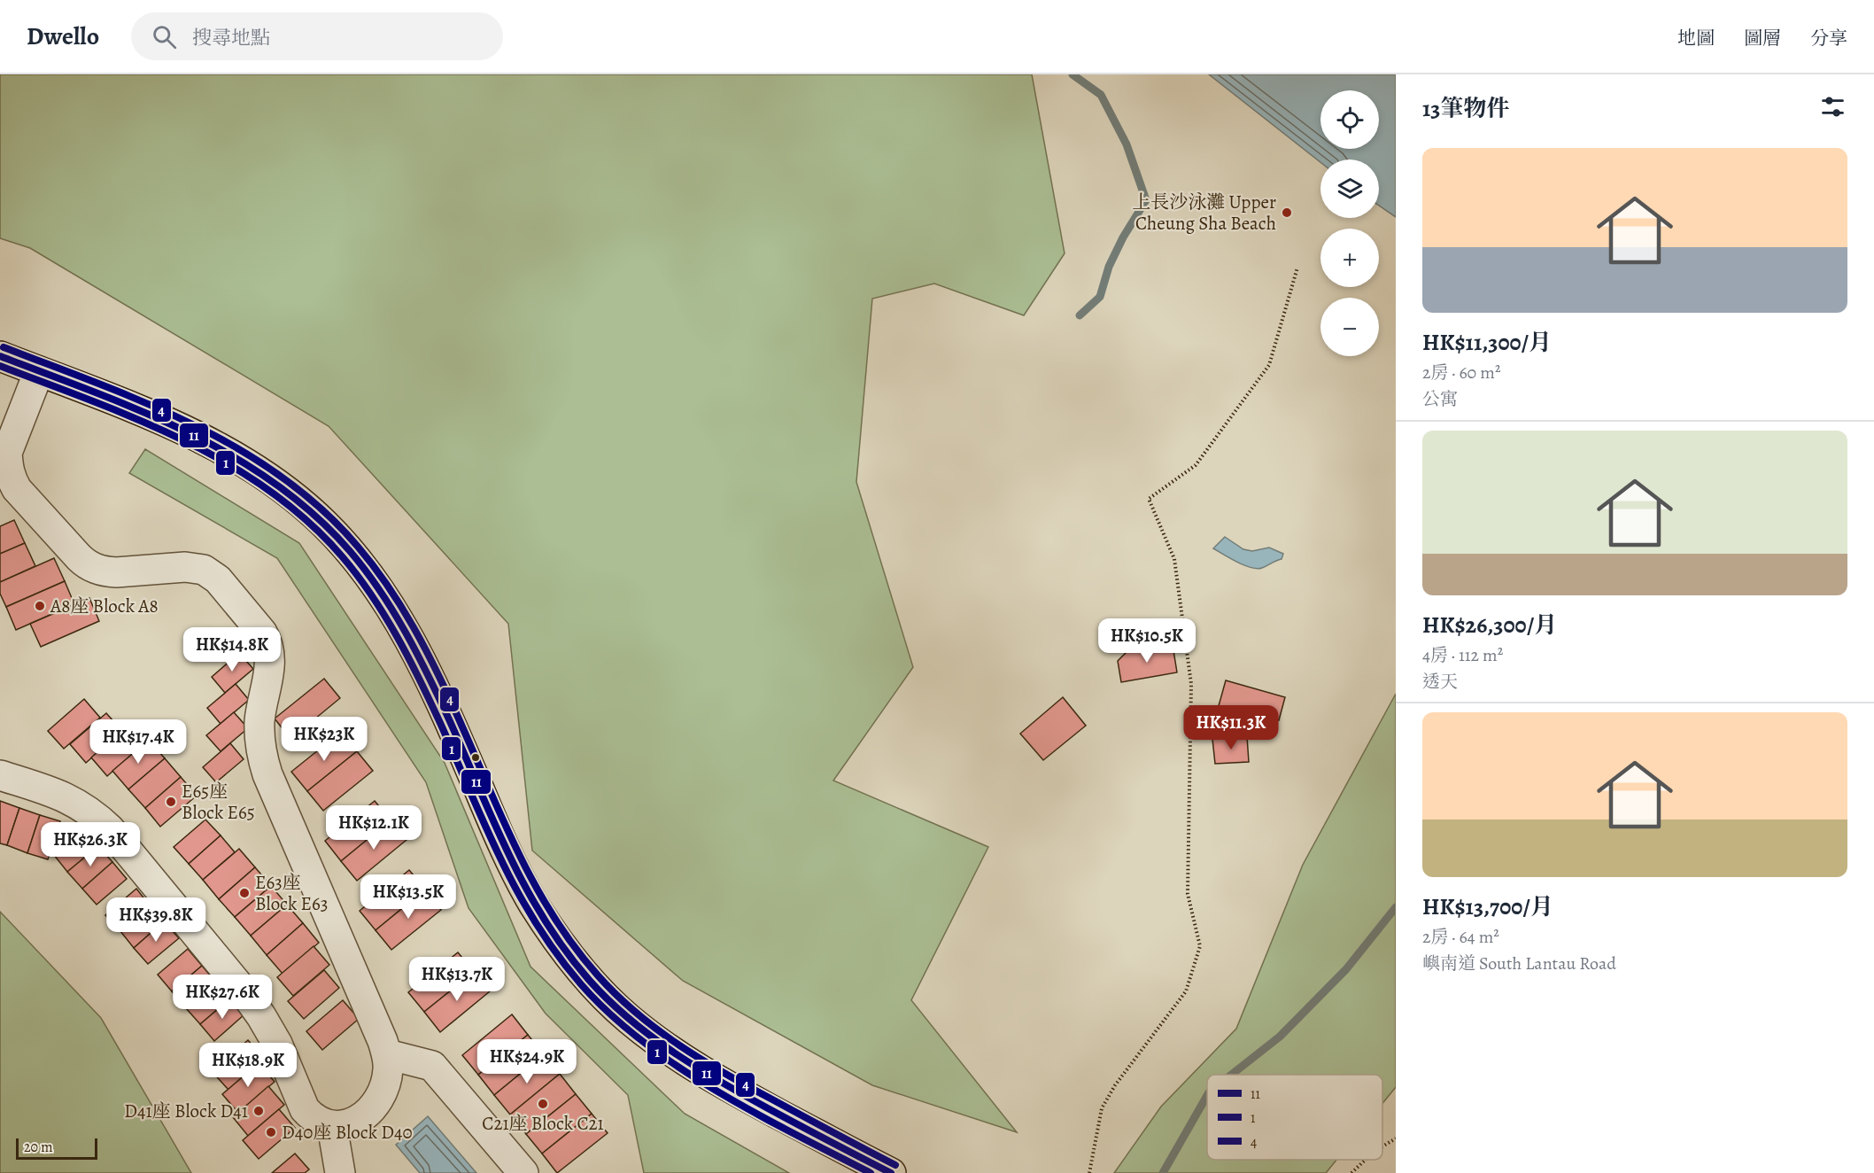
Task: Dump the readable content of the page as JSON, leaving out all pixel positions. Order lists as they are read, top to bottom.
{
  "places": [
    "上長沙泳灘 Upper Cheung Sha Beach",
    "A8座 Block A8",
    "E65座 Block E65",
    "E63座 Block E63",
    "C21座 Block C21",
    "D41座 Block D41",
    "D40座 Block D40"
  ],
  "lines": ["transit line 4", "transit line 11", "transit line 1"],
  "legend": ["11", "1", "4"],
  "scale_bar": "20 m",
  "page": {
    "header": "Dwello",
    "search": "搜尋地點",
    "nav": ["地圖", "圖層", "分享"],
    "heading": "13筆物件",
    "map_buttons": ["+", "−"],
    "list": [
      {
        "name": "HK$11,300/月",
        "note": "2房 · 60 m² · 公寓"
      },
      {
        "name": "HK$26,300/月",
        "note": "4房 · 112 m² · 透天"
      },
      {
        "name": "HK$13,700/月",
        "note": "2房 · 64 m² · 嶼南道 South Lantau Road"
      }
    ],
    "price": [
      "HK$10.5K",
      "HK$14.8K",
      "HK$11.3K",
      "HK$23K",
      "HK$17.4K",
      "HK$12.1K",
      "HK$26.3K",
      "HK$13.5K",
      "HK$39.8K",
      "HK$13.7K",
      "HK$27.6K",
      "HK$24.9K",
      "HK$18.9K"
    ],
    "scale": "20 m"
  }
}
